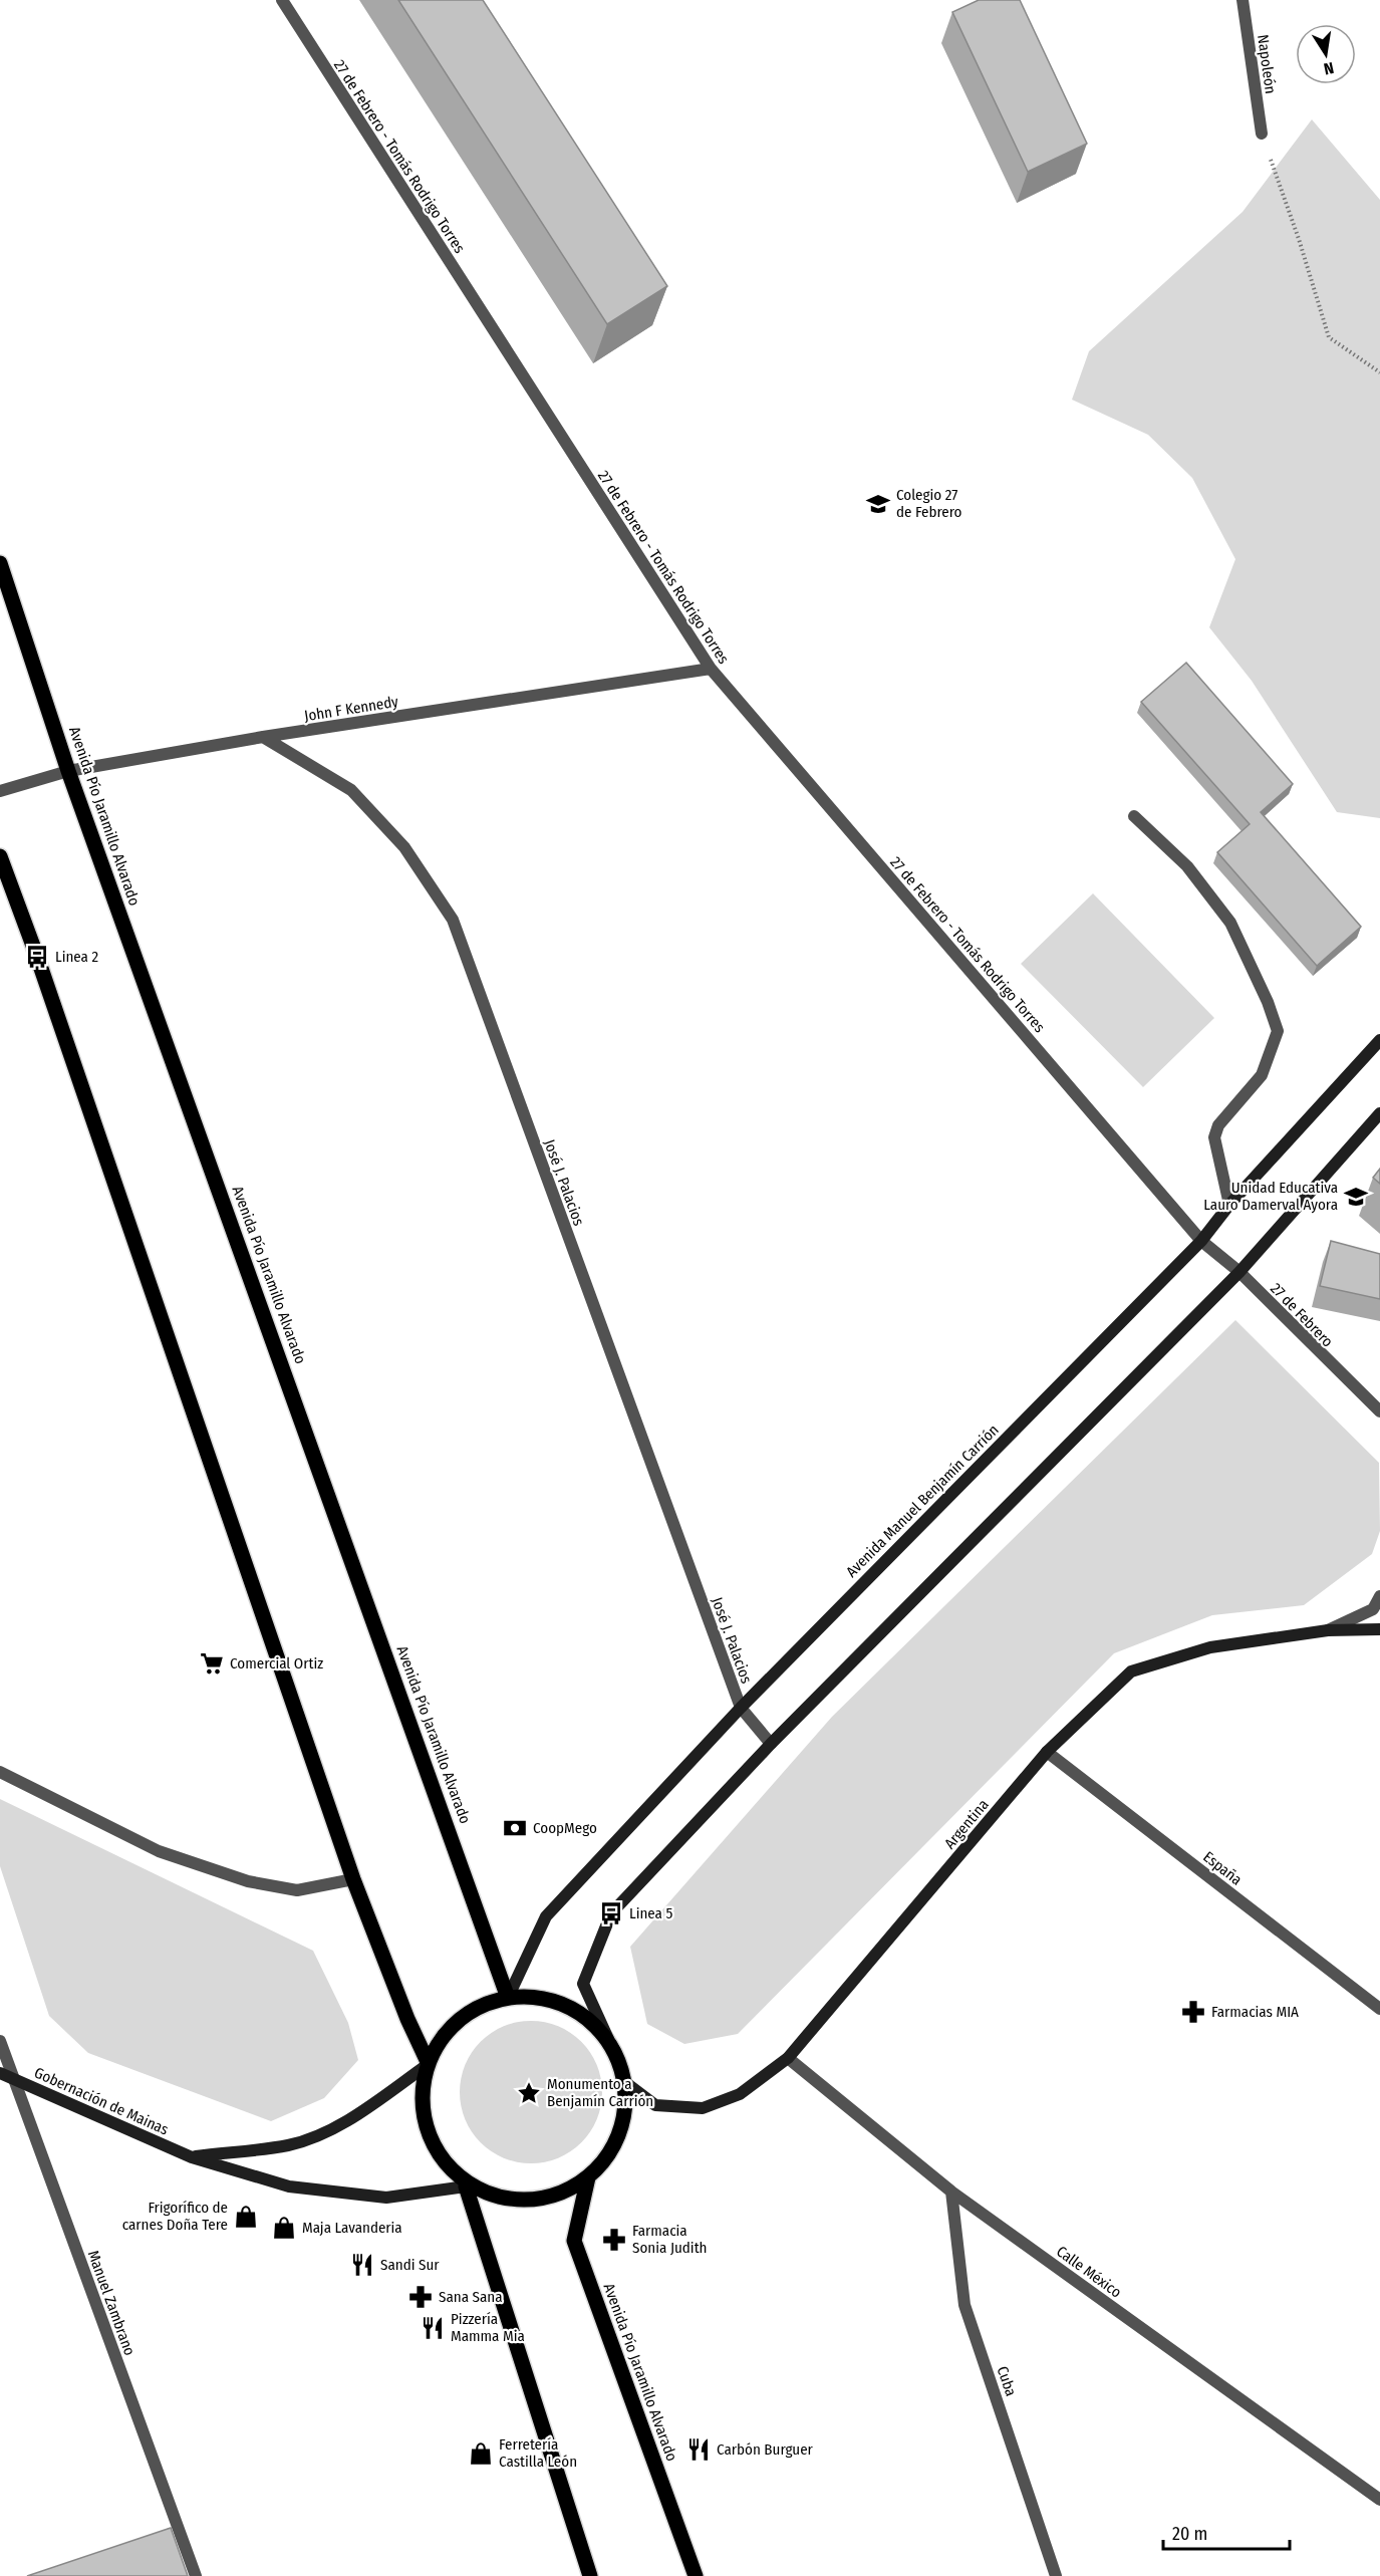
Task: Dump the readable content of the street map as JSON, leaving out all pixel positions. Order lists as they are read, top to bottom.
{
  "streets": {
    "main road": [
      "Avenida Pío Jaramillo Alvarado",
      "Avenida Manuel Benjamín Carrión",
      "Argentina",
      "Gobernación de Mainas"
    ],
    "street": [
      "Napoleón",
      "27 de Febrero - Tomás Rodrigo Torres",
      "John F Kennedy",
      "José J. Palacios",
      "27 de Febrero",
      "España",
      "Calle México",
      "Manuel Zambrano",
      "Cuba"
    ]
  },
  "crossings": [
    ["27 de Febrero - Tomás Rodrigo Torres", "John F Kennedy"],
    ["27 de Febrero - Tomás Rodrigo Torres", "27 de Febrero"],
    ["27 de Febrero - Tomás Rodrigo Torres", "Avenida Manuel Benjamín Carrión"],
    ["John F Kennedy", "Avenida Pío Jaramillo Alvarado"],
    ["John F Kennedy", "José J. Palacios"],
    ["Avenida Pío Jaramillo Alvarado", "Avenida Manuel Benjamín Carrión"],
    ["Avenida Pío Jaramillo Alvarado", "Argentina"],
    ["Avenida Pío Jaramillo Alvarado", "Gobernación de Mainas"],
    ["José J. Palacios", "Avenida Manuel Benjamín Carrión"],
    ["27 de Febrero", "Avenida Manuel Benjamín Carrión"],
    ["Avenida Manuel Benjamín Carrión", "Argentina"],
    ["Avenida Manuel Benjamín Carrión", "Gobernación de Mainas"],
    ["Argentina", "España"],
    ["Argentina", "Gobernación de Mainas"],
    ["Argentina", "Calle México"],
    ["Gobernación de Mainas", "Manuel Zambrano"],
    ["Calle México", "Cuba"]
  ],
  "places": {
    "school or university": ["Colegio 27 de Febrero", "Unidad Educativa Lauro Damerval Ayora"],
    "bus stop": ["Linea 2", "Linea 5"],
    "supermarket": ["Comercial Ortiz"],
    "bank": ["CoopMego"],
    "pharmacy": ["Farmacias MIA", "Farmacia Sonia Judith", "Sana Sana"],
    "place": ["Monumento a Benjamín Carrión"],
    "shop": ["Frigorífico de carnes Doña Tere", "Maja Lavanderia", "Ferretería Castilla León"],
    "restaurant": ["Sandi Sur", "Pizzería Mamma Mia", "Carbón Burguer"]
  },
  "scale_bar": "20 m",
  "north": "bottom"
}
